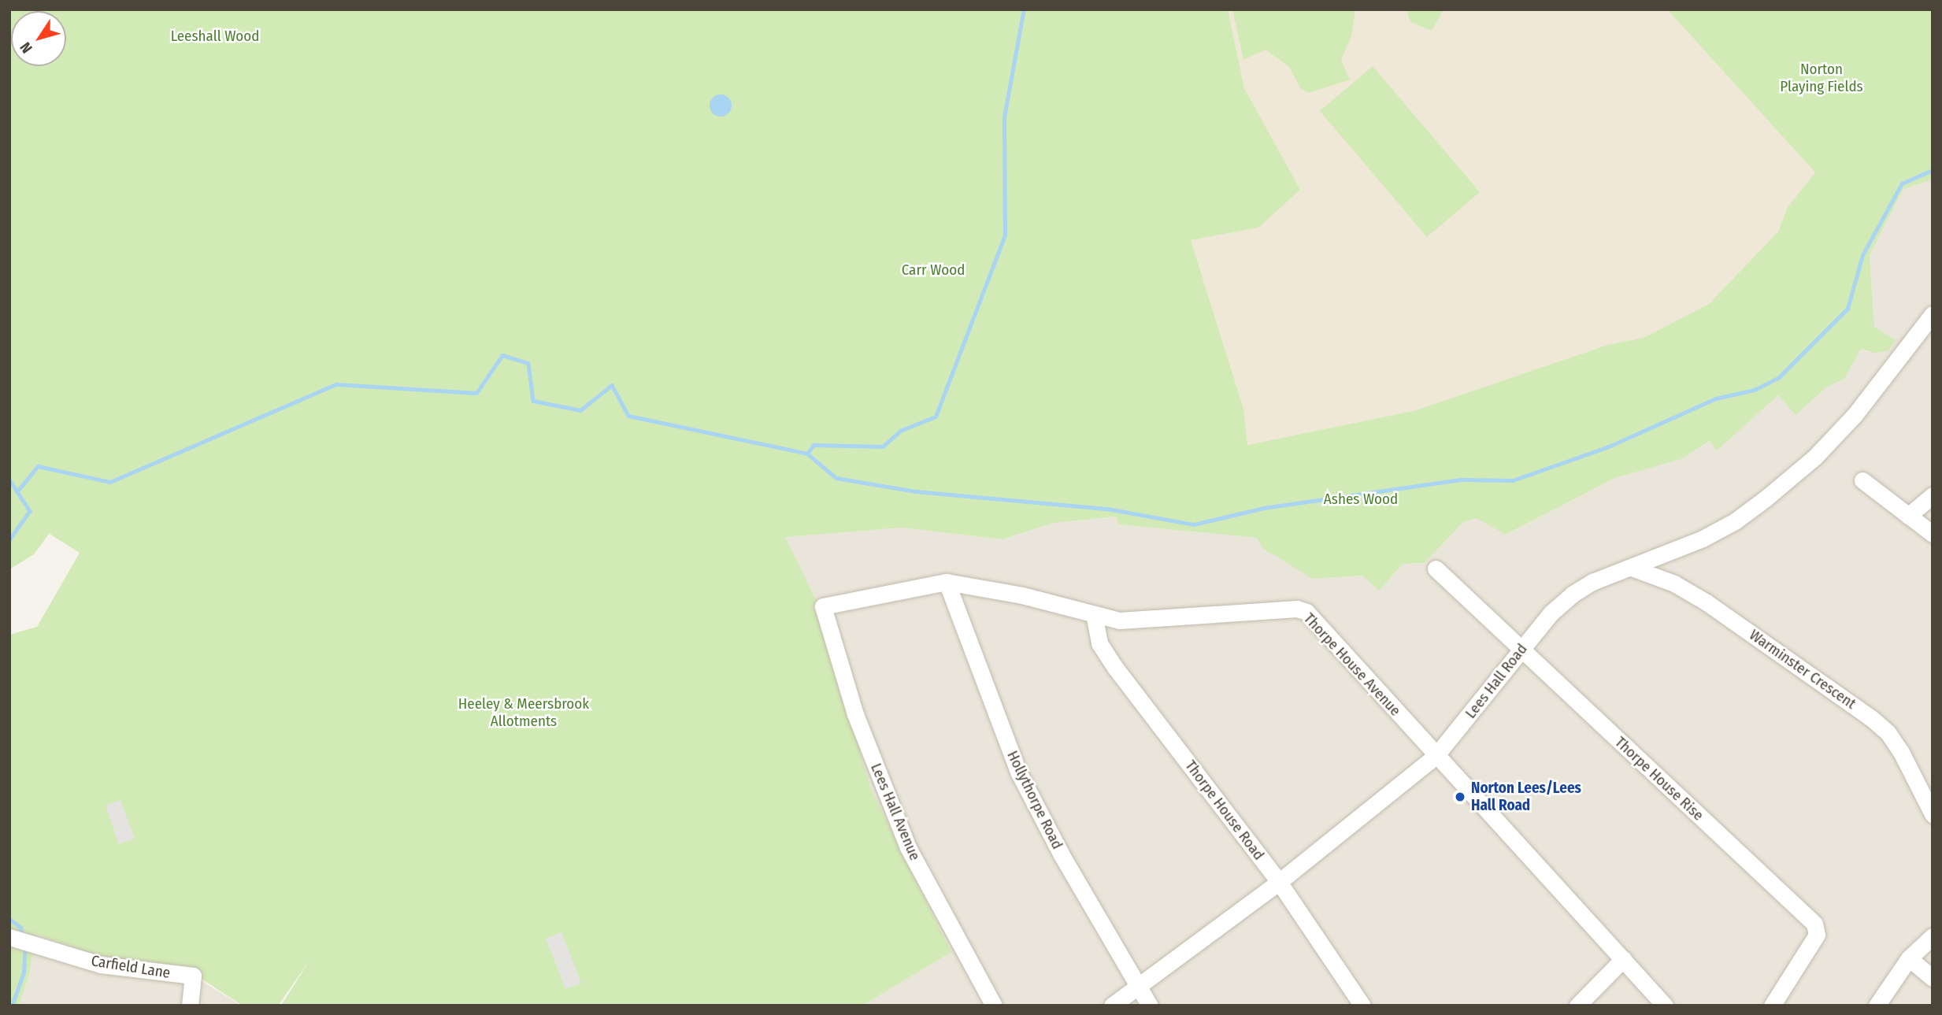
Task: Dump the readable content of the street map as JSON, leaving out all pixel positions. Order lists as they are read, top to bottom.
{
  "streets": {
    "street": [
      "Thorpe House Avenue",
      "Warminster Crescent",
      "Lees Hall Road",
      "Thorpe House Rise",
      "Hollythorpe Road",
      "Thorpe House Road",
      "Lees Hall Avenue",
      "Carfield Lane"
    ]
  },
  "crossings": [
    ["Thorpe House Avenue", "Lees Hall Road"],
    ["Thorpe House Avenue", "Hollythorpe Road"],
    ["Thorpe House Avenue", "Thorpe House Road"],
    ["Thorpe House Avenue", "Lees Hall Avenue"],
    ["Warminster Crescent", "Lees Hall Road"],
    ["Lees Hall Road", "Thorpe House Rise"],
    ["Lees Hall Road", "Hollythorpe Road"],
    ["Lees Hall Road", "Thorpe House Road"]
  ],
  "parks": [
    "Leeshall Wood",
    "Norton Playing Fields",
    "Carr Wood",
    "Ashes Wood",
    "Heeley & Meersbrook Allotments"
  ],
  "places": ["Norton Lees/Lees Hall Road"],
  "north": "bottom left"
}
